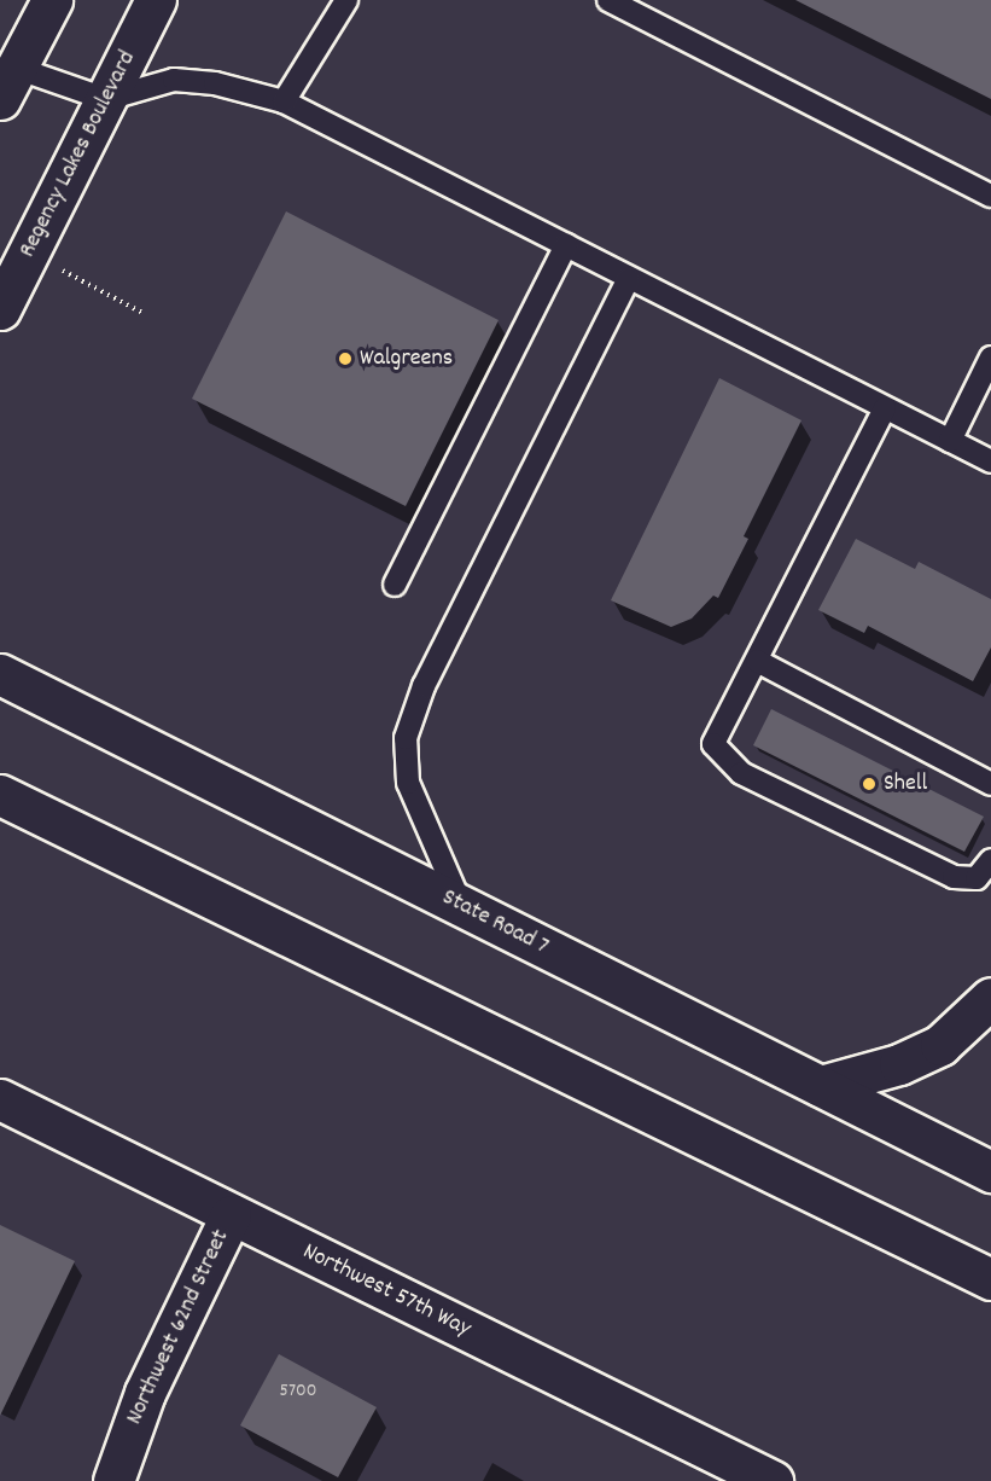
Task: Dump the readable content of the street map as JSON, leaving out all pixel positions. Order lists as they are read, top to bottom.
{
  "streets": {
    "main road": [
      "Regency Lakes Boulevard",
      "State Road 7",
      "Northwest 57th Way",
      "Northwest 62nd Street"
    ]
  },
  "crossings": [
    ["Northwest 57th Way", "Northwest 62nd Street"]
  ],
  "places": ["Walgreens", "Shell"],
  "house_numbers": ["5700"]
}
